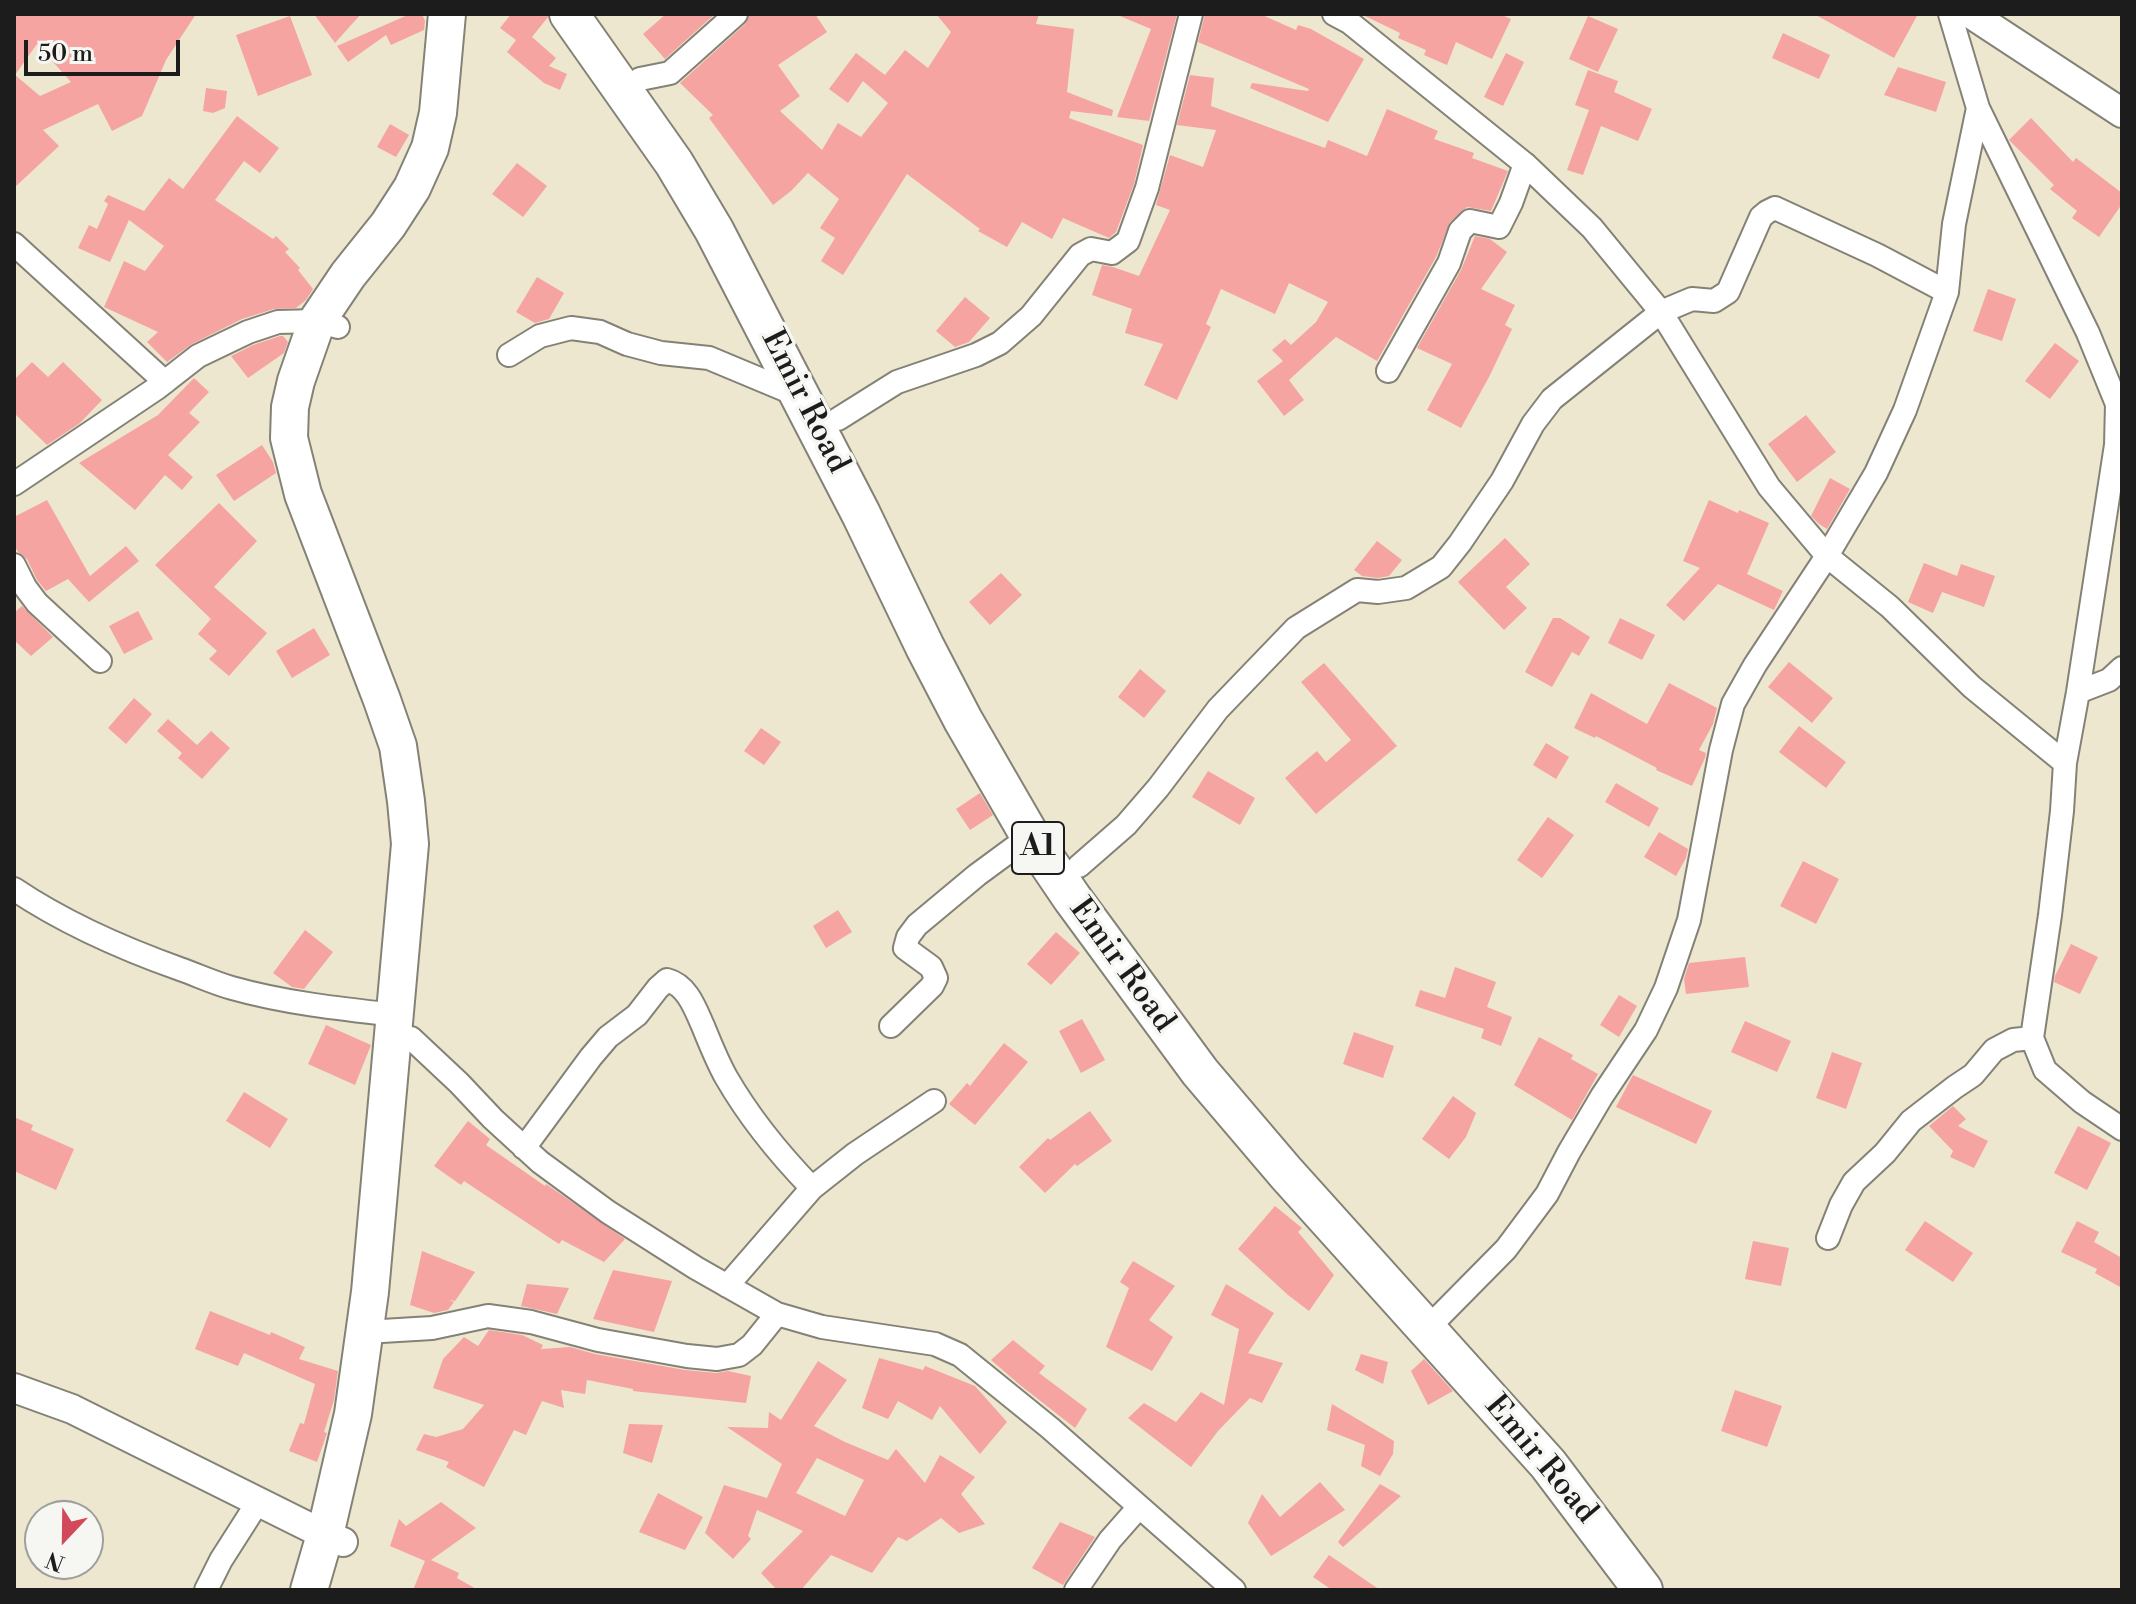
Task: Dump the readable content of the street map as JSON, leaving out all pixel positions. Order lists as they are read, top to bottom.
{
  "streets": {
    "highway": ["Emir Road", "A1"]
  },
  "scale_bar": "50 m",
  "north": "bottom"
}
